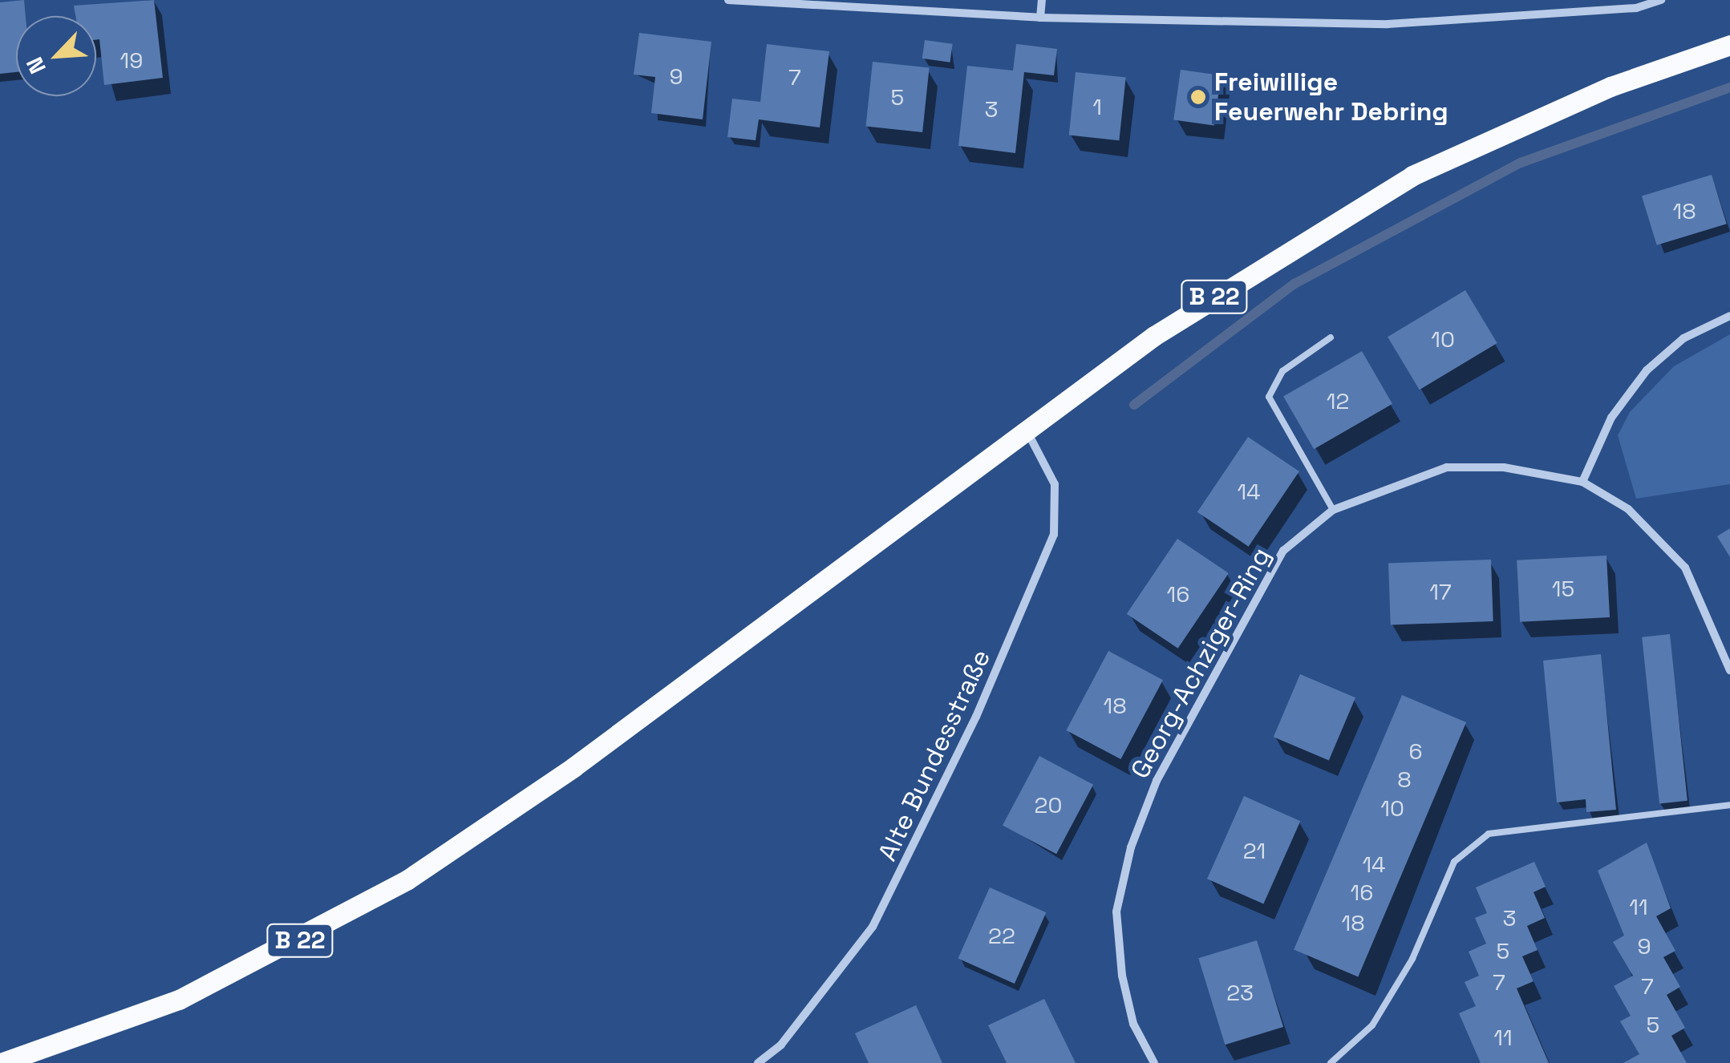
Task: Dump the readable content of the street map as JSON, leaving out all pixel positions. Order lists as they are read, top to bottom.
{
  "streets": {
    "main road": ["B 22"],
    "street": ["Georg-Achziger-Ring", "Alte Bundesstraße"]
  },
  "crossings": [
    ["B 22", "Alte Bundesstraße"]
  ],
  "places": ["Freiwillige Feuerwehr Debring"],
  "house_numbers": [
    "19",
    "9",
    "7",
    "5",
    "1",
    "3",
    "18",
    "10",
    "12",
    "14",
    "15",
    "17",
    "16",
    "18",
    "6",
    "8",
    "20",
    "10",
    "21",
    "14",
    "16",
    "11",
    "3",
    "18",
    "22",
    "9",
    "5",
    "7",
    "7",
    "23",
    "5",
    "11"
  ],
  "north": "bottom left"
}
